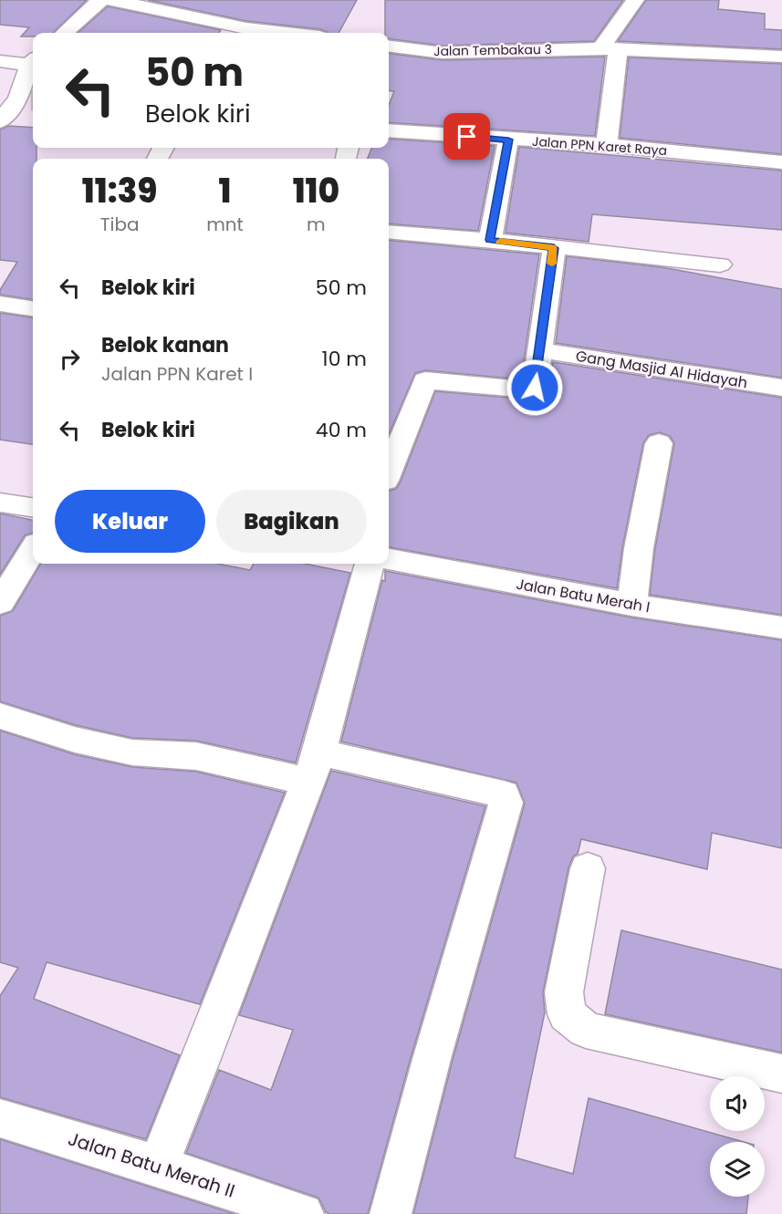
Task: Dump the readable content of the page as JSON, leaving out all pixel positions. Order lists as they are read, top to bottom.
{
  "streets": {
    "street": [
      "Jalan Tembakau 3",
      "Jalan PPN Karet Raya",
      "Gang Masjid Al Hidayah",
      "Jalan Batu Merah I",
      "Jalan Batu Merah II"
    ]
  },
  "page": {
    "turn": ["50 m", "Belok kiri"],
    "eta": [
      "11:39",
      "Tiba",
      "1",
      "mnt",
      "110",
      "m"
    ],
    "list": [
      {
        "name": "Belok kiri",
        "value": "50 m"
      },
      {
        "name": "Belok kanan",
        "note": "Jalan PPN Karet I",
        "value": "10 m"
      },
      {
        "name": "Belok kiri",
        "value": "40 m"
      }
    ],
    "buttons": ["Keluar", "Bagikan"]
  }
}
